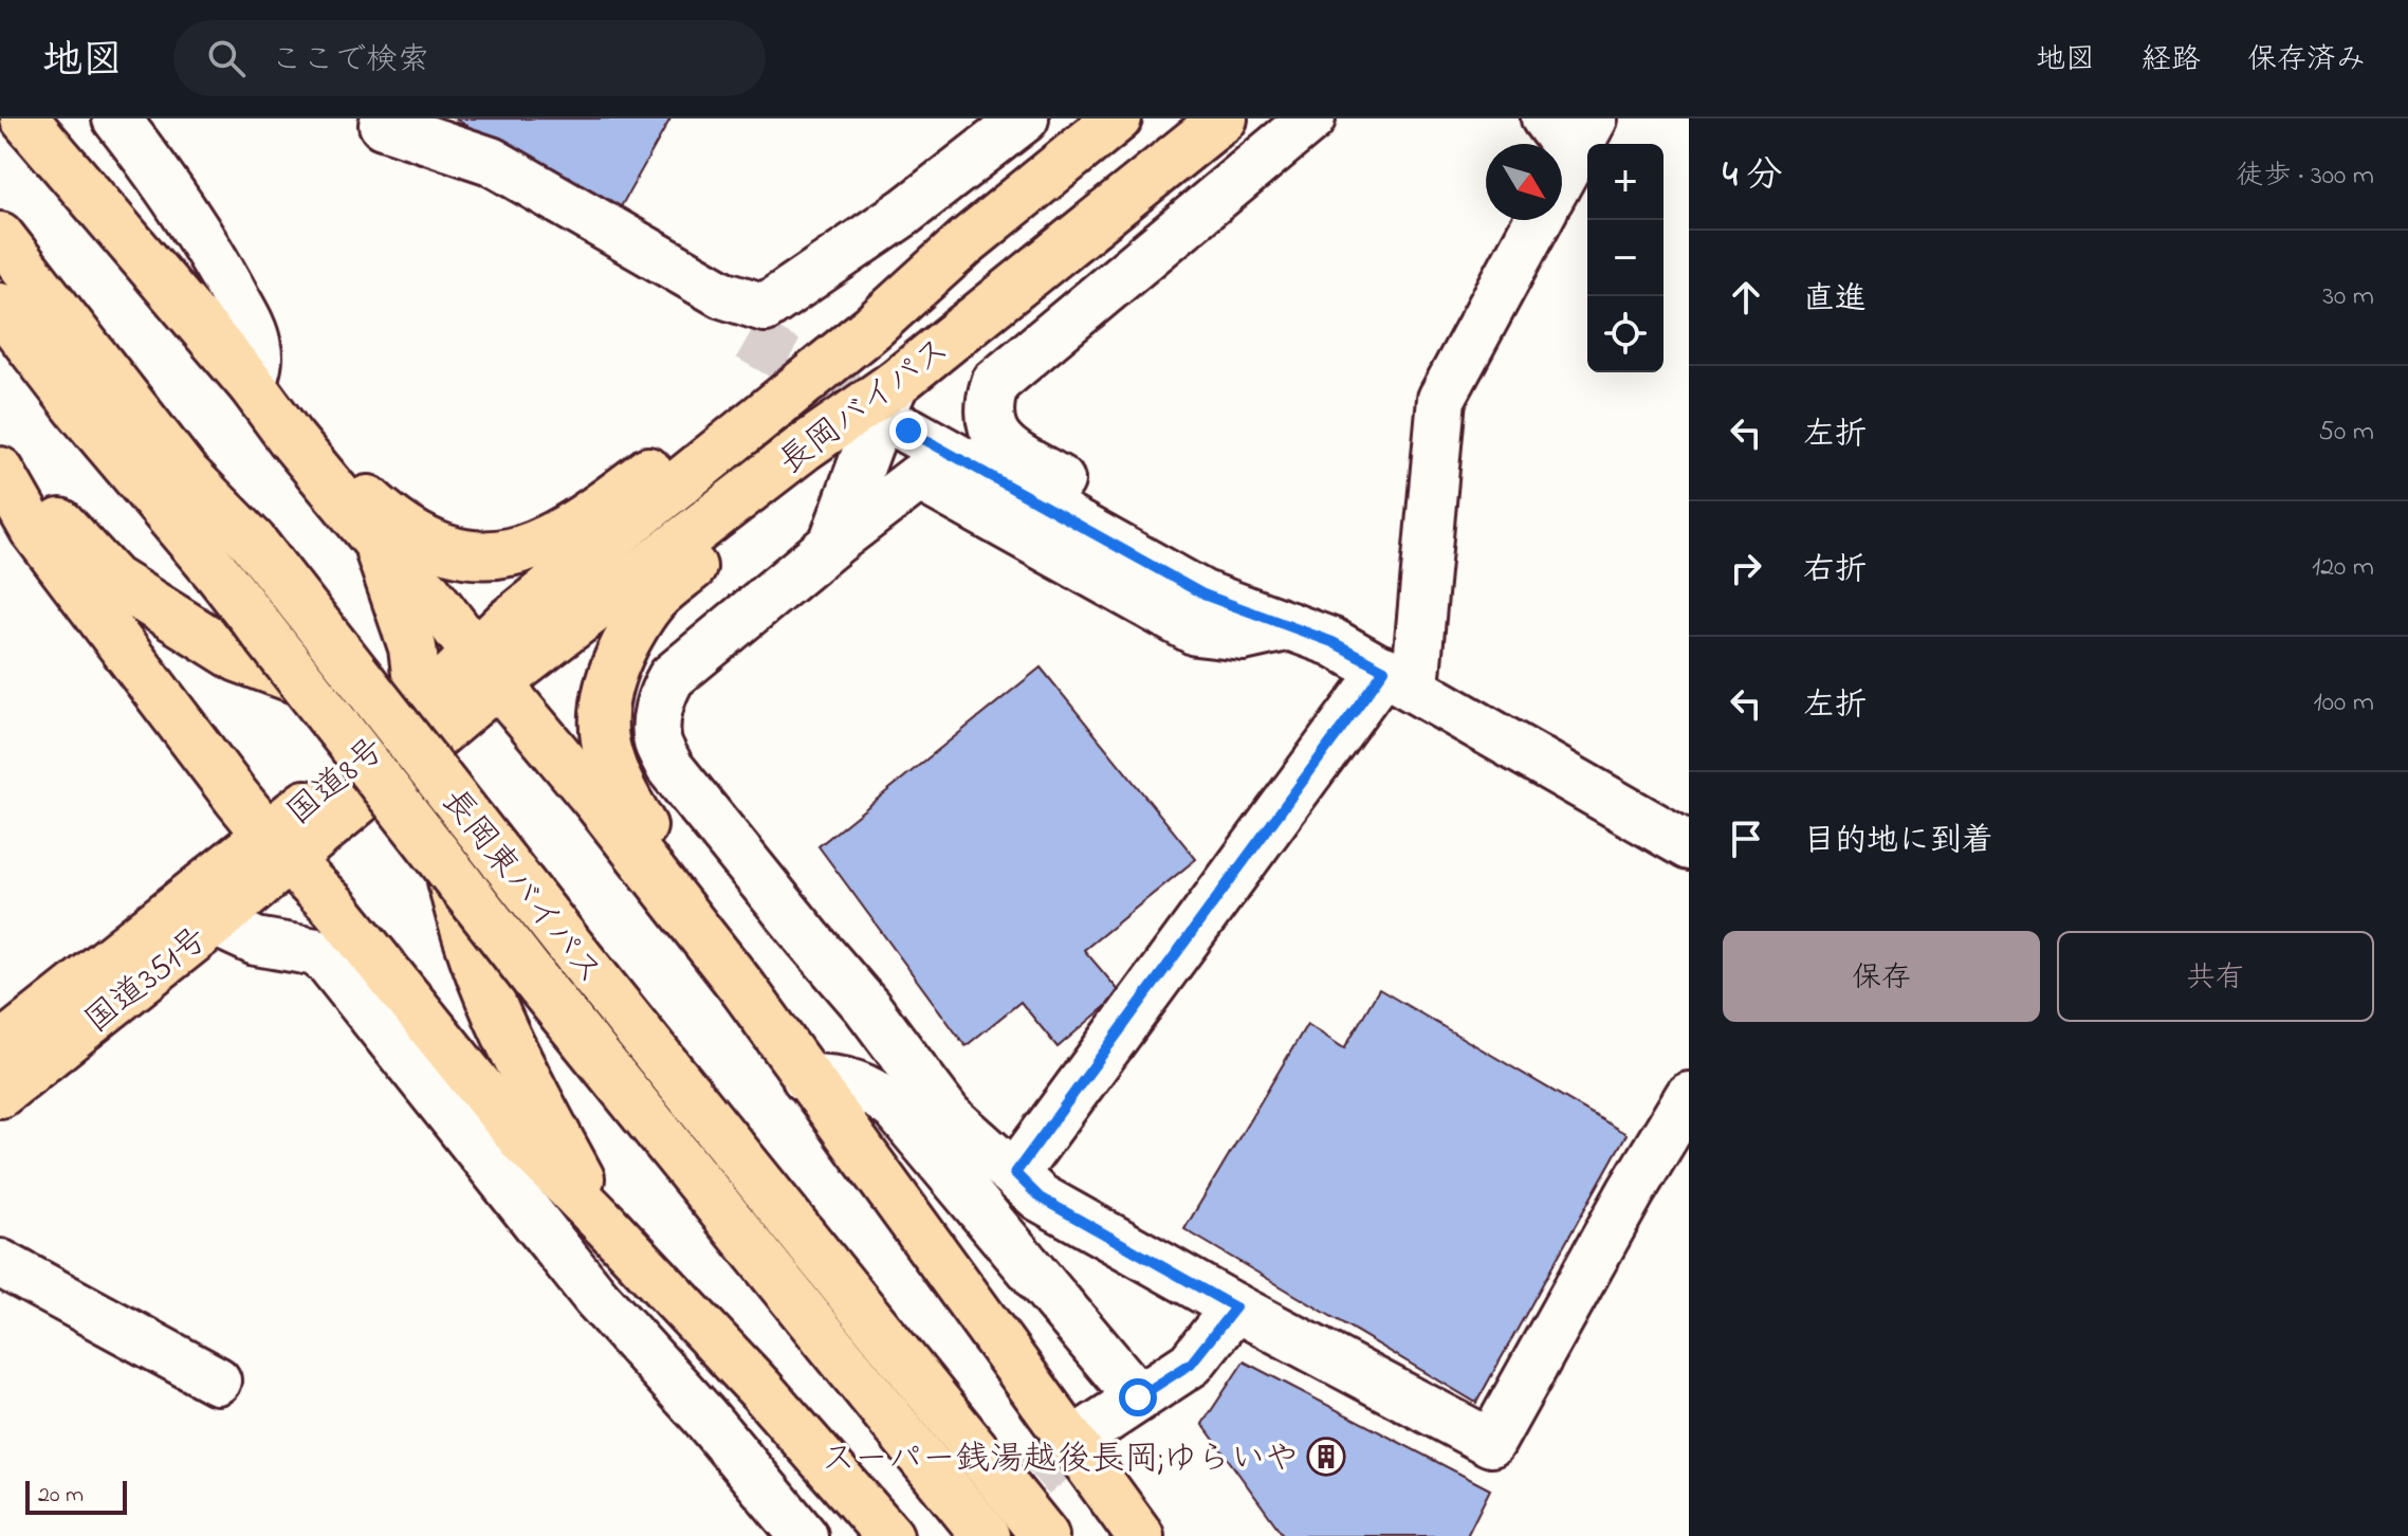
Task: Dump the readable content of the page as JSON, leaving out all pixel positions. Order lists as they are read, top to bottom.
{
  "streets": {
    "highway": [
      "長岡バイパス",
      "国道8号",
      "長岡東バイパス",
      "国道351号"
    ]
  },
  "crossings": [
    ["長岡バイパス", "国道8号"],
    ["国道8号", "長岡東バイパス"],
    ["国道8号", "国道351号"]
  ],
  "places": {
    "building": ["スーパー銭湯越後長岡;ゆらいや"]
  },
  "scale_bar": "20 m",
  "north": "bottom right",
  "page": {
    "header": "地図",
    "search": "ここで検索",
    "nav": ["地図", "経路", "保存済み"],
    "heading": ["4 分", "徒歩 · 300 m"],
    "map_buttons": ["+", "−"],
    "list": [
      ["直進", "30 m"],
      ["左折", "50 m"],
      ["右折", "120 m"],
      ["左折", "100 m"],
      "目的地に到着"
    ],
    "buttons": ["保存", "共有"],
    "scale": "20 m"
  }
}
